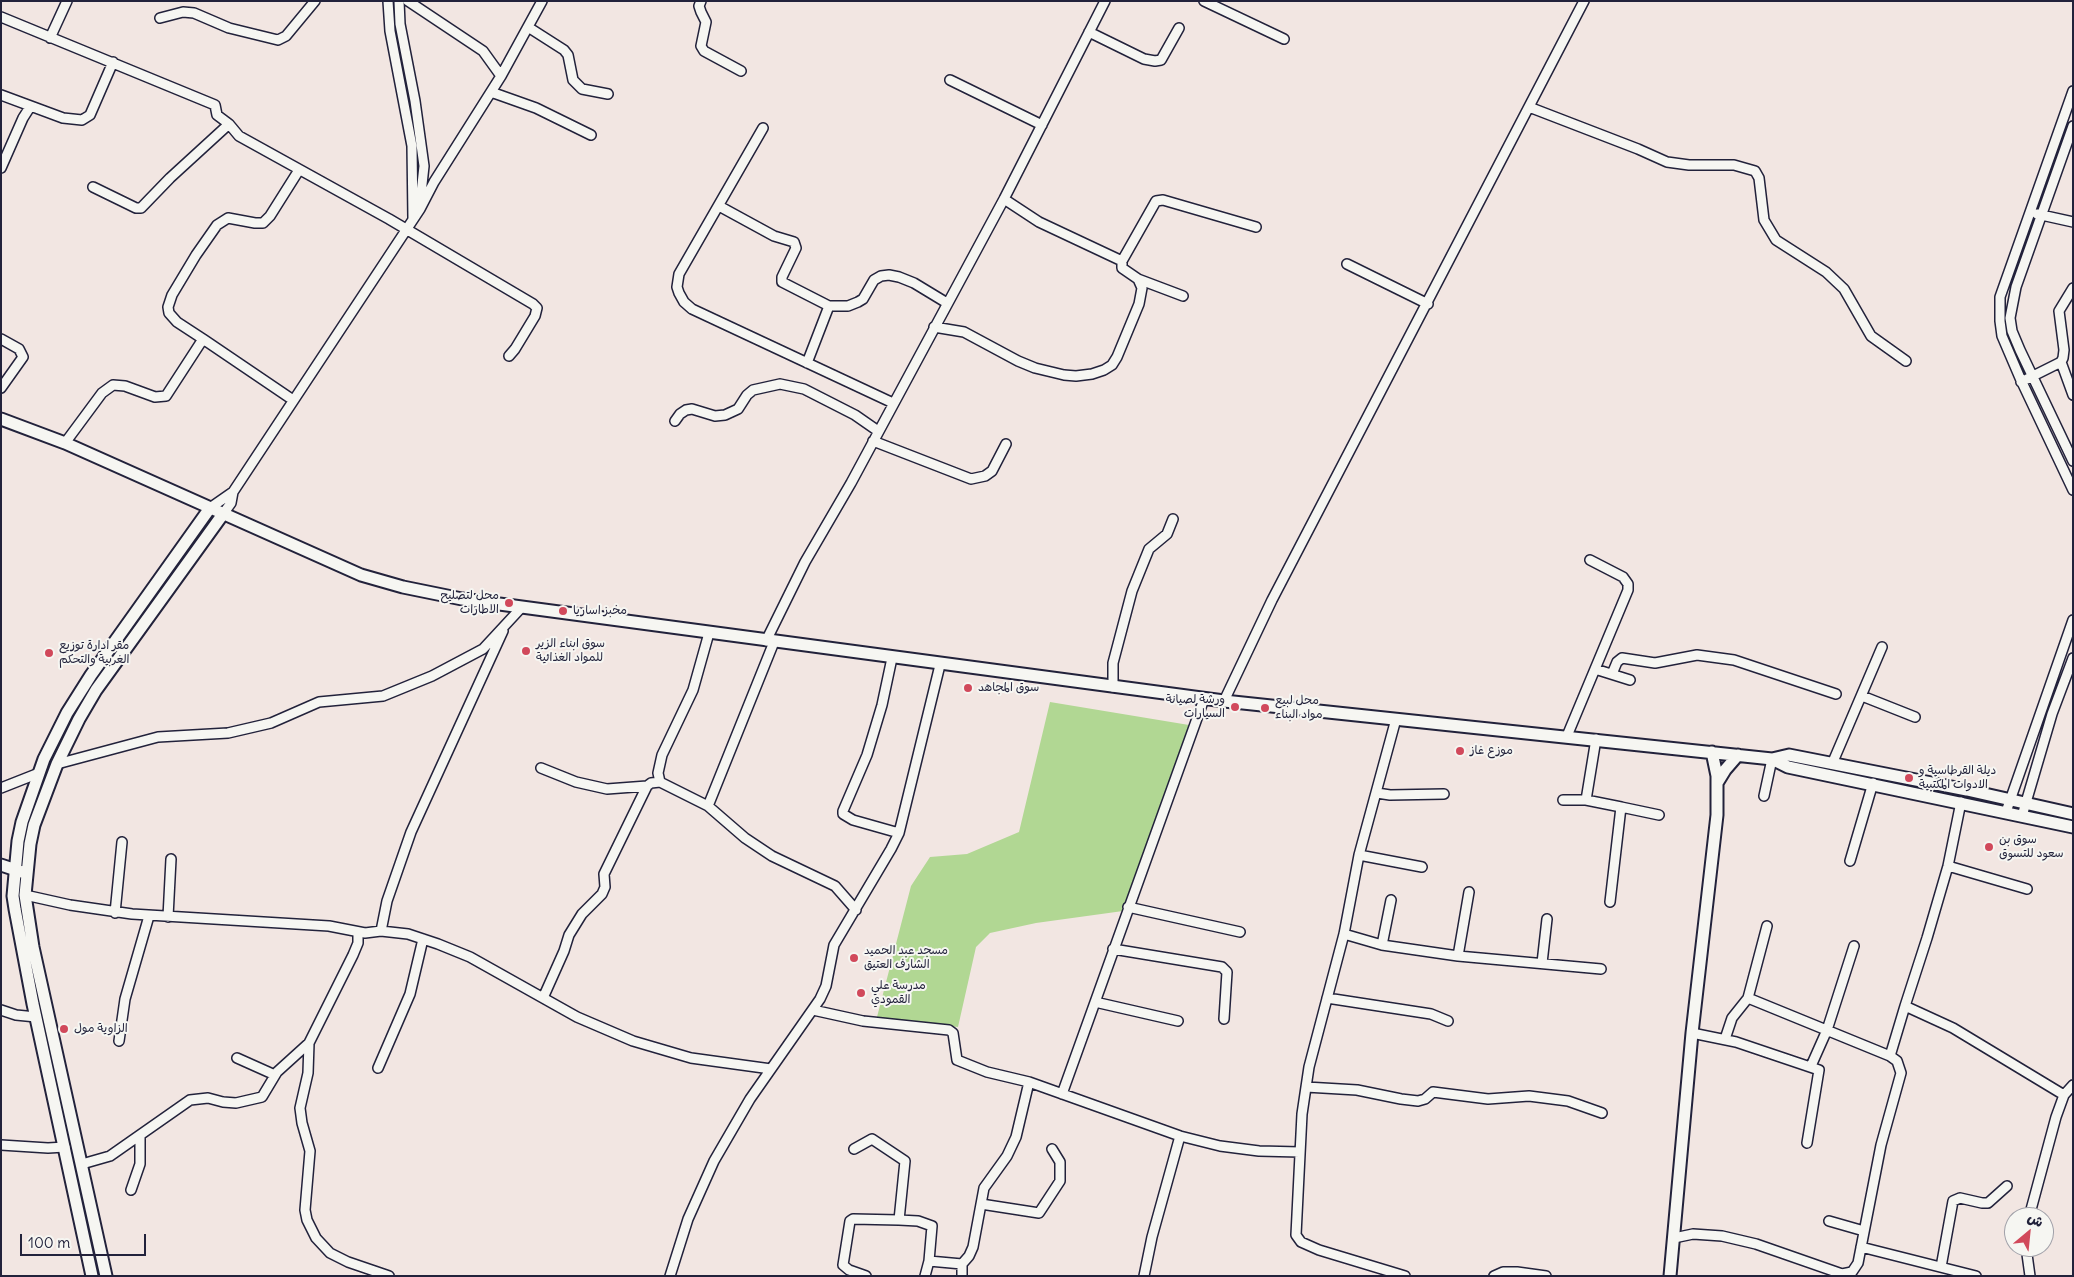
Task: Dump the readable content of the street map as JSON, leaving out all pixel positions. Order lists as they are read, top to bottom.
{
  "places": [
    "محل لتصليح الاطارات",
    "مخبز اساريا",
    "سوق ابناء الزير للمواد الغذائية",
    "مقر ادارة توزيع الغربية والتحكم",
    "سوق المجاهد",
    "ورشة لصيانة السيارات",
    "محل لبيع مواد البناء",
    "موزع غاز",
    "ديلة القرطاسية و الادوات المكتبية",
    "سوق بن سعود للتسوق",
    "مسجد عبد الحميد الشارف العتيق",
    "مدرسة علي القمودي",
    "الزاوية مول"
  ],
  "scale_bar": "100 m",
  "north": "top right"
}
